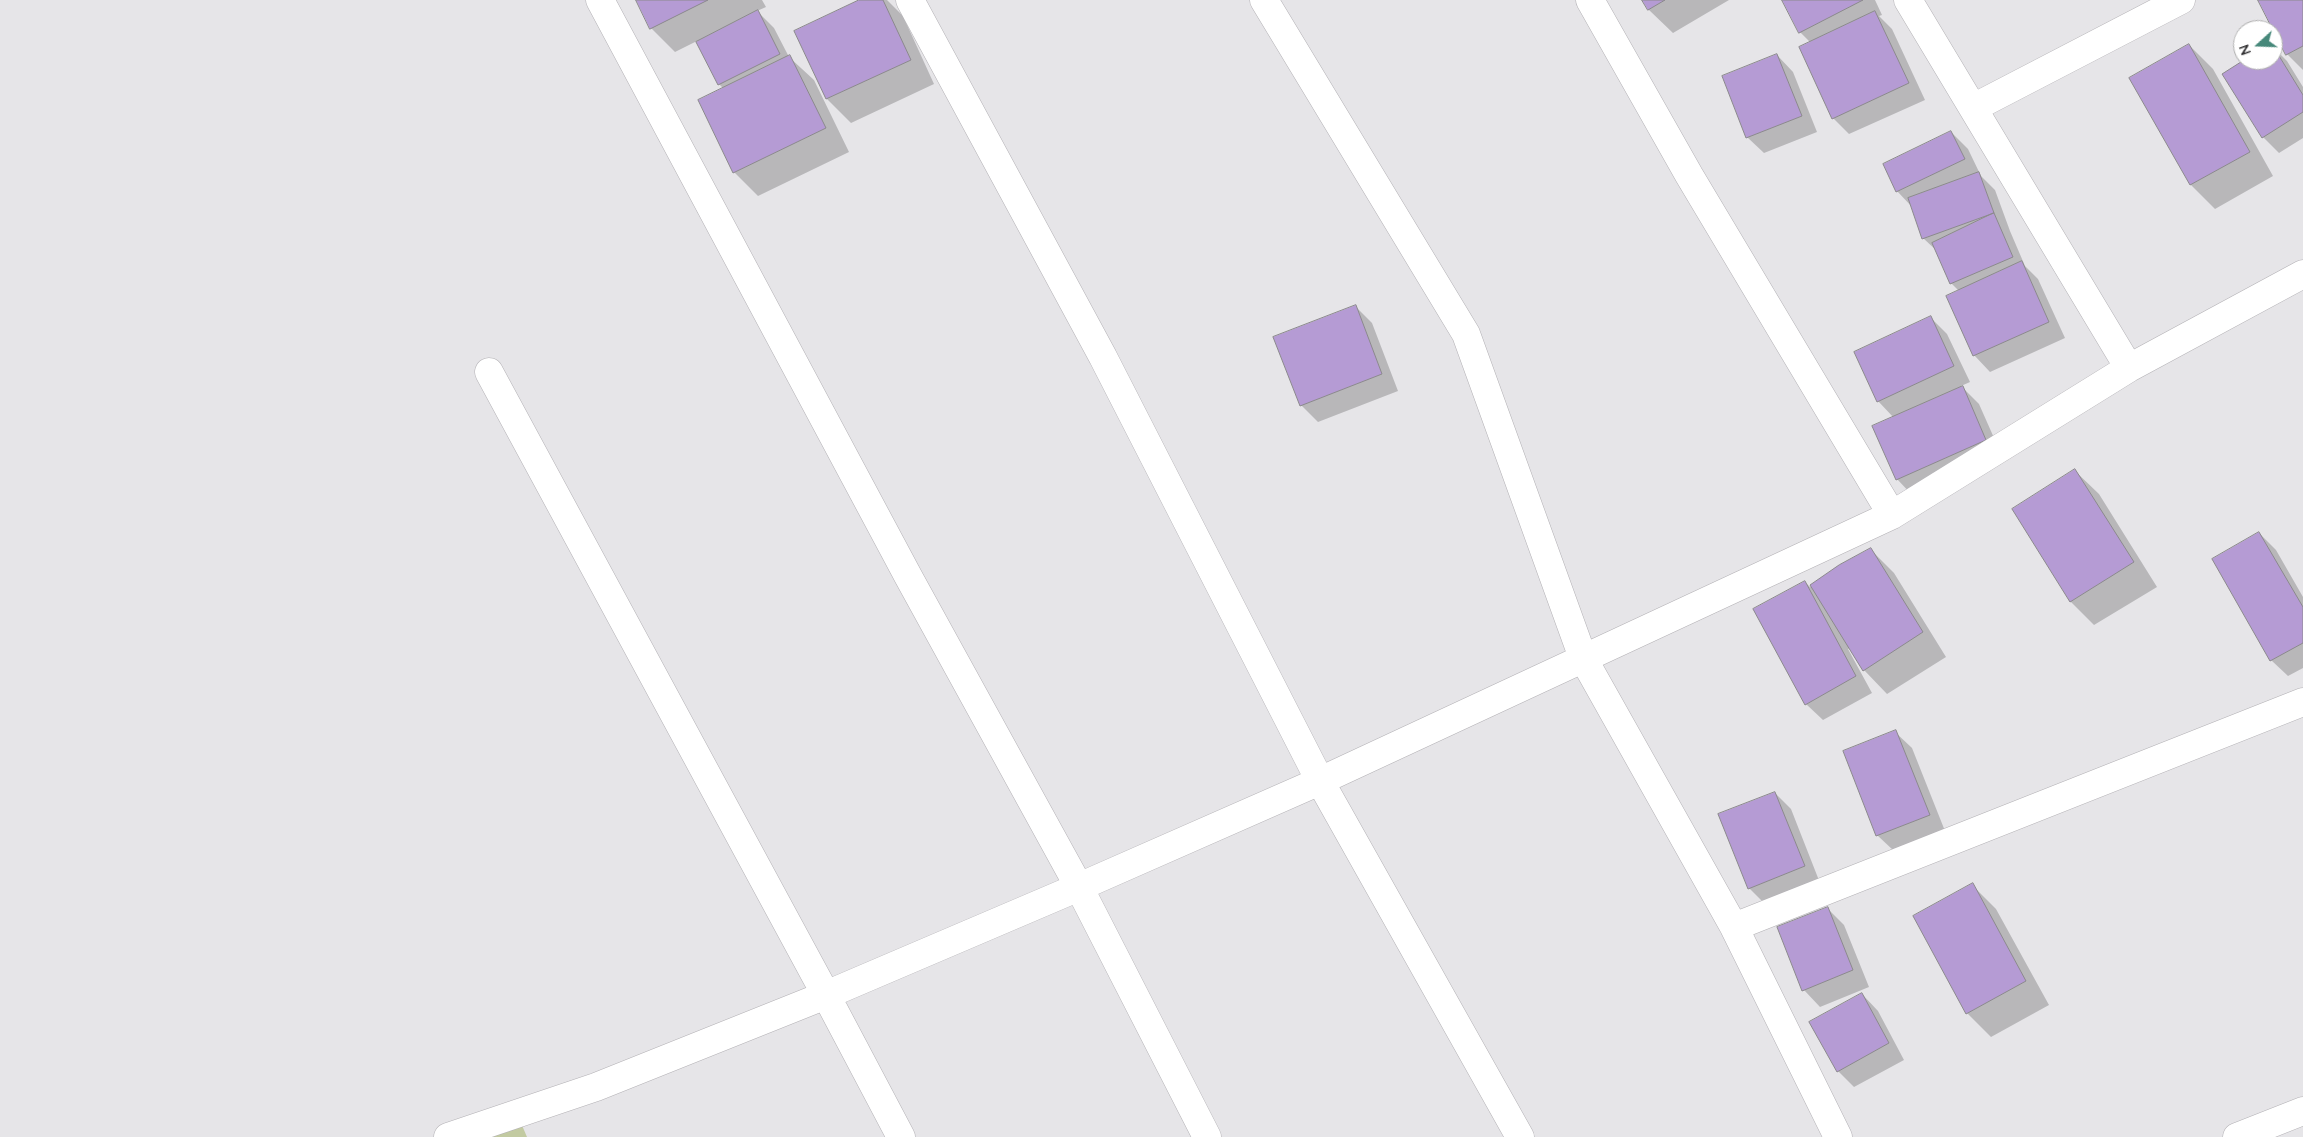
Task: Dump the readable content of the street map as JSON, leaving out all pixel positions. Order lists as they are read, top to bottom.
{
  "north": "left"
}
